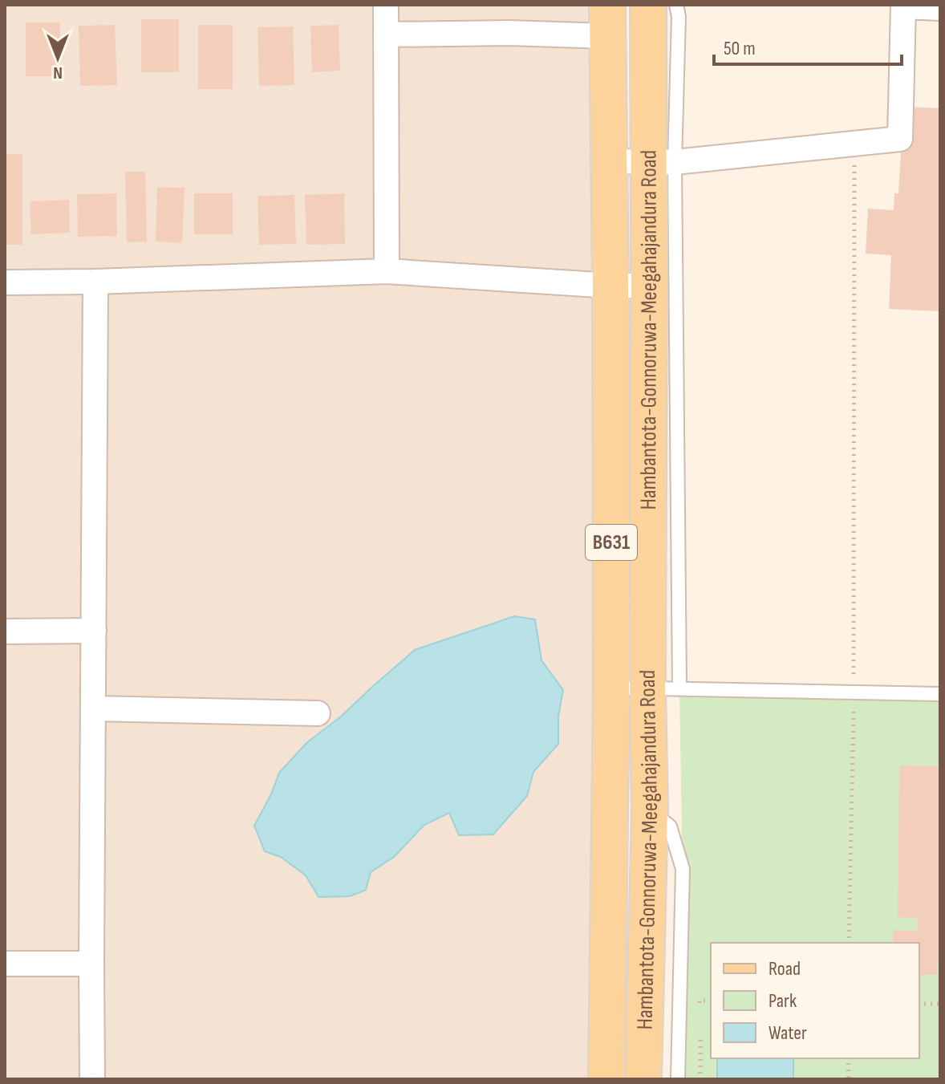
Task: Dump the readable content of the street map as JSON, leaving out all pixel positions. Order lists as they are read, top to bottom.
{
  "streets": {
    "main road": ["Hambantota-Gonnoruwa-Meegahajandura Road", "B631"]
  },
  "legend": ["Road", "Park", "Water"],
  "scale_bar": "50 m",
  "north": "bottom"
}
